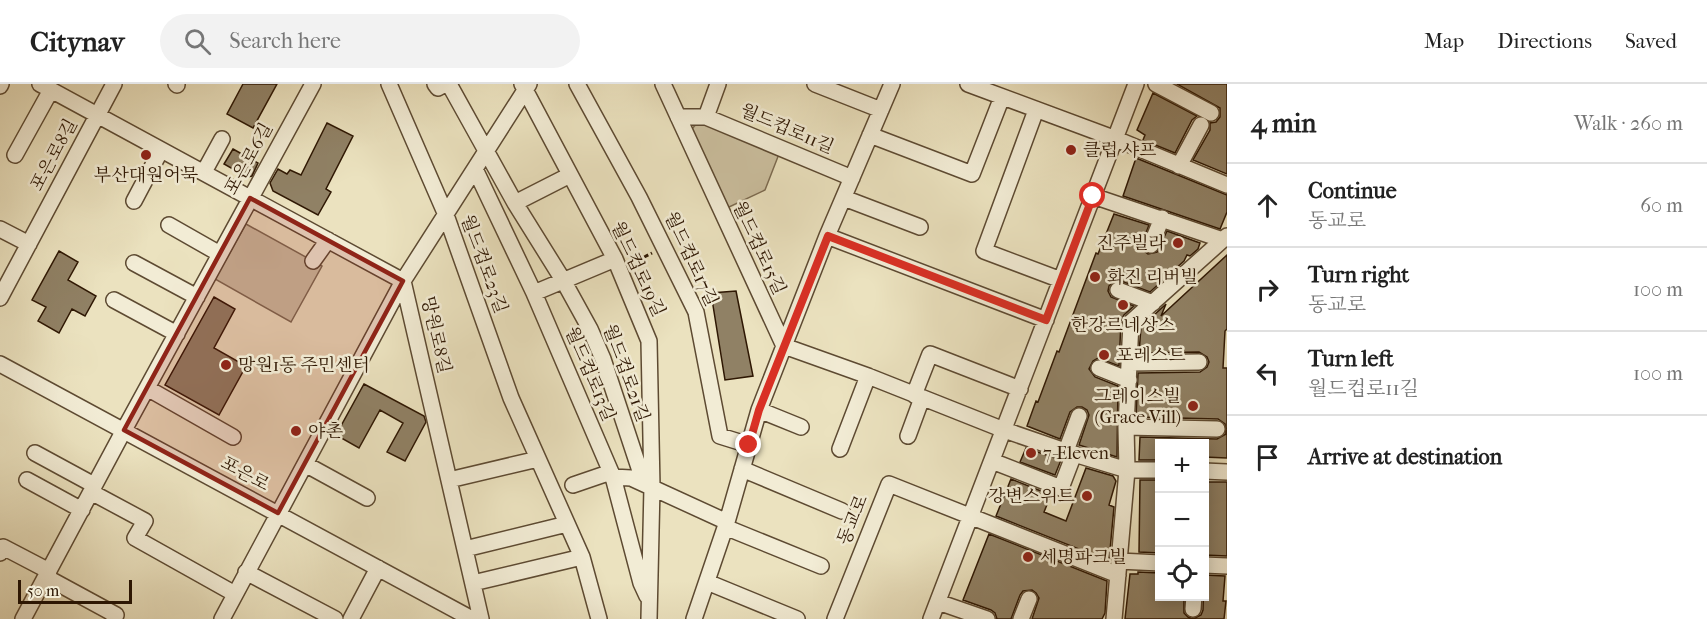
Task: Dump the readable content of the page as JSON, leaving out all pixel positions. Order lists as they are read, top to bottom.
{
  "streets": {
    "street": [
      "월드컵로11길",
      "포은로8길",
      "포은로6길",
      "월드컵로15길",
      "월드컵로17길",
      "월드컵로23길",
      "월드컵로19길",
      "망원로8길",
      "월드컵로21길",
      "월드컵로13길",
      "포은로",
      "동교로"
    ]
  },
  "crossings": [
    ["포은로8길", "망원로8길"],
    ["포은로6길", "망원로8길"],
    ["포은로6길", "포은로"],
    ["월드컵로19길", "월드컵로21길"],
    ["월드컵로19길", "월드컵로13길"]
  ],
  "places": [
    "클럽 샤프",
    "부산대원어묵",
    "진주빌라",
    "화진 리버빌",
    "한강르네상스",
    "포레스트",
    "망원1동 주민센터",
    "그레이스빌 (Grace Vill)",
    "야촌",
    "7-Eleven",
    "강변스위트",
    "세명파크빌"
  ],
  "scale_bar": "50 m",
  "page": {
    "header": "Citynav",
    "search": "Search here",
    "nav": ["Map", "Directions", "Saved"],
    "heading": ["4 min", "Walk · 260 m"],
    "list": [
      ["Continue", "동교로", "60 m"],
      ["Turn right", "동교로", "100 m"],
      ["Turn left", "월드컵로11길", "100 m"],
      "Arrive at destination"
    ],
    "map_buttons": ["+", "−"],
    "scale": "50 m"
  }
}
